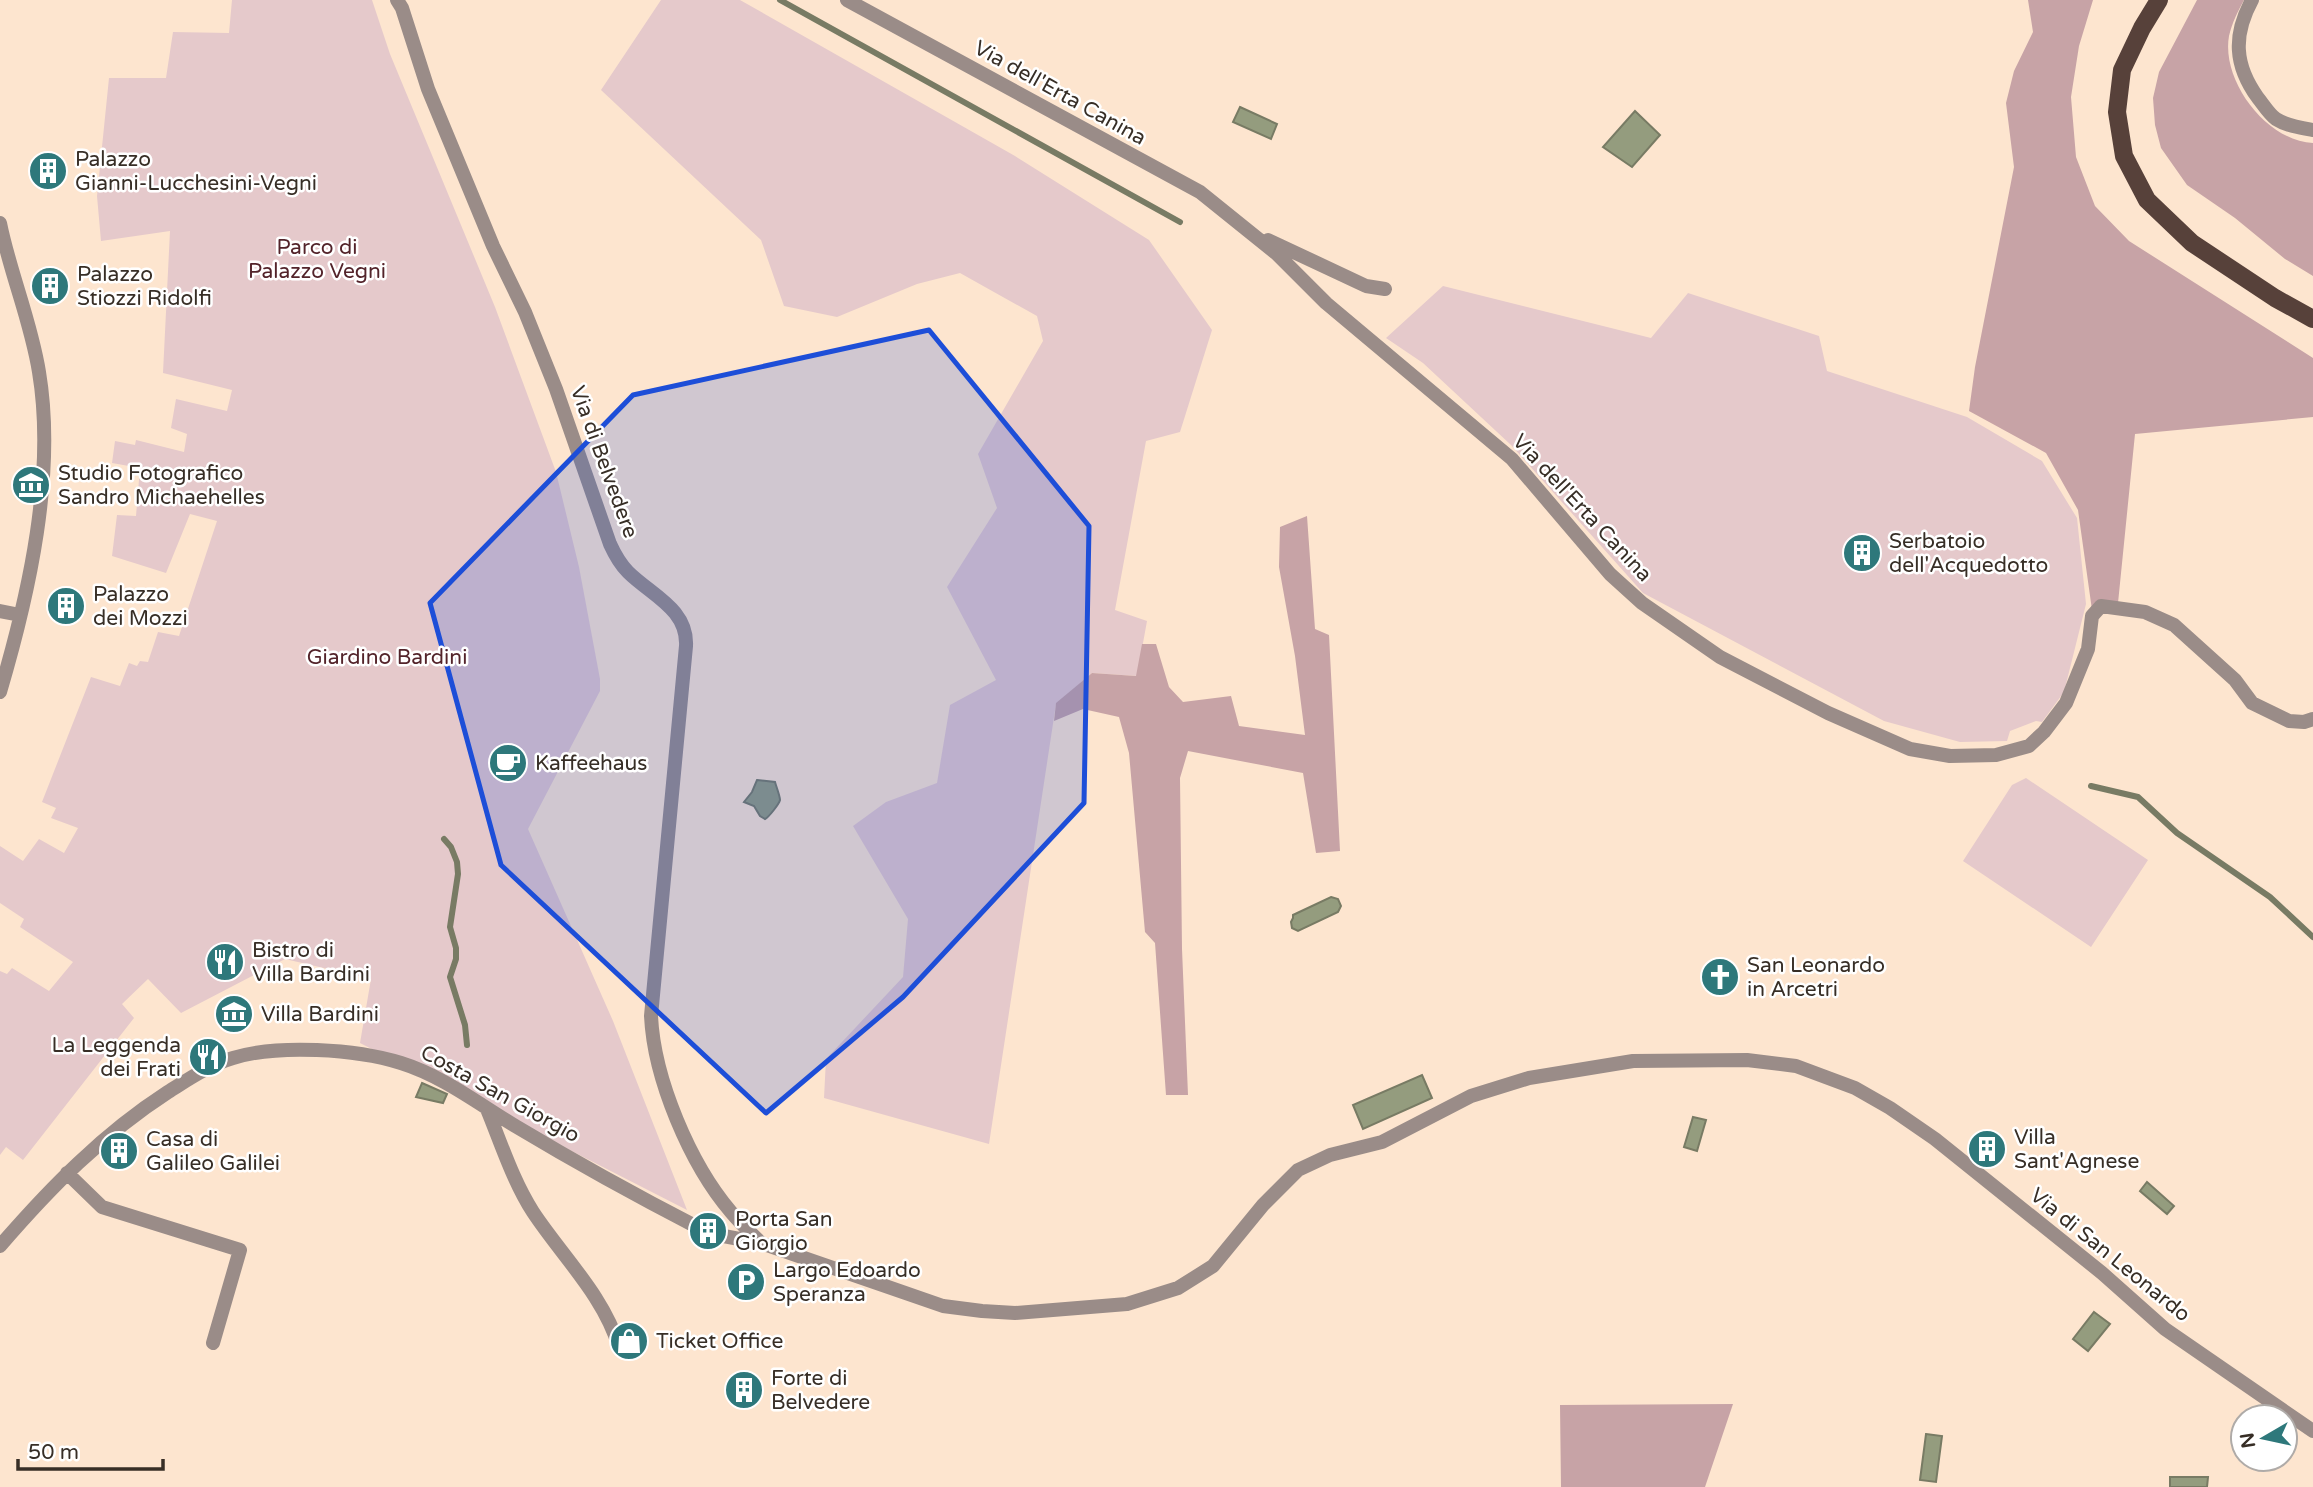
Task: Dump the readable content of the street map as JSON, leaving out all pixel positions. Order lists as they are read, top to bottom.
{
  "streets": {
    "street": [
      "Via dell'Erta Canina",
      "Via di Belvedere",
      "Costa San Giorgio",
      "Via di San Leonardo"
    ]
  },
  "crossings": [
    ["Via di Belvedere", "Via di San Leonardo"]
  ],
  "parks": ["Parco di Palazzo Vegni", "Giardino Bardini"],
  "places": {
    "building": [
      "Palazzo Gianni-Lucchesini-Vegni",
      "Palazzo Stiozzi Ridolfi",
      "Serbatoio dell'Acquedotto",
      "Palazzo dei Mozzi",
      "Villa Sant'Agnese",
      "Casa di Galileo Galilei",
      "Porta San Giorgio",
      "Forte di Belvedere"
    ],
    "museum": ["Studio Fotografico Sandro Michaehelles", "Villa Bardini"],
    "cafe": ["Kaffeehaus"],
    "restaurant": ["Bistro di Villa Bardini", "La Leggenda dei Frati"],
    "church": ["San Leonardo in Arcetri"],
    "parking": ["Largo Edoardo Speranza"],
    "shop": ["Ticket Office"]
  },
  "scale_bar": "50 m",
  "north": "left"
}
